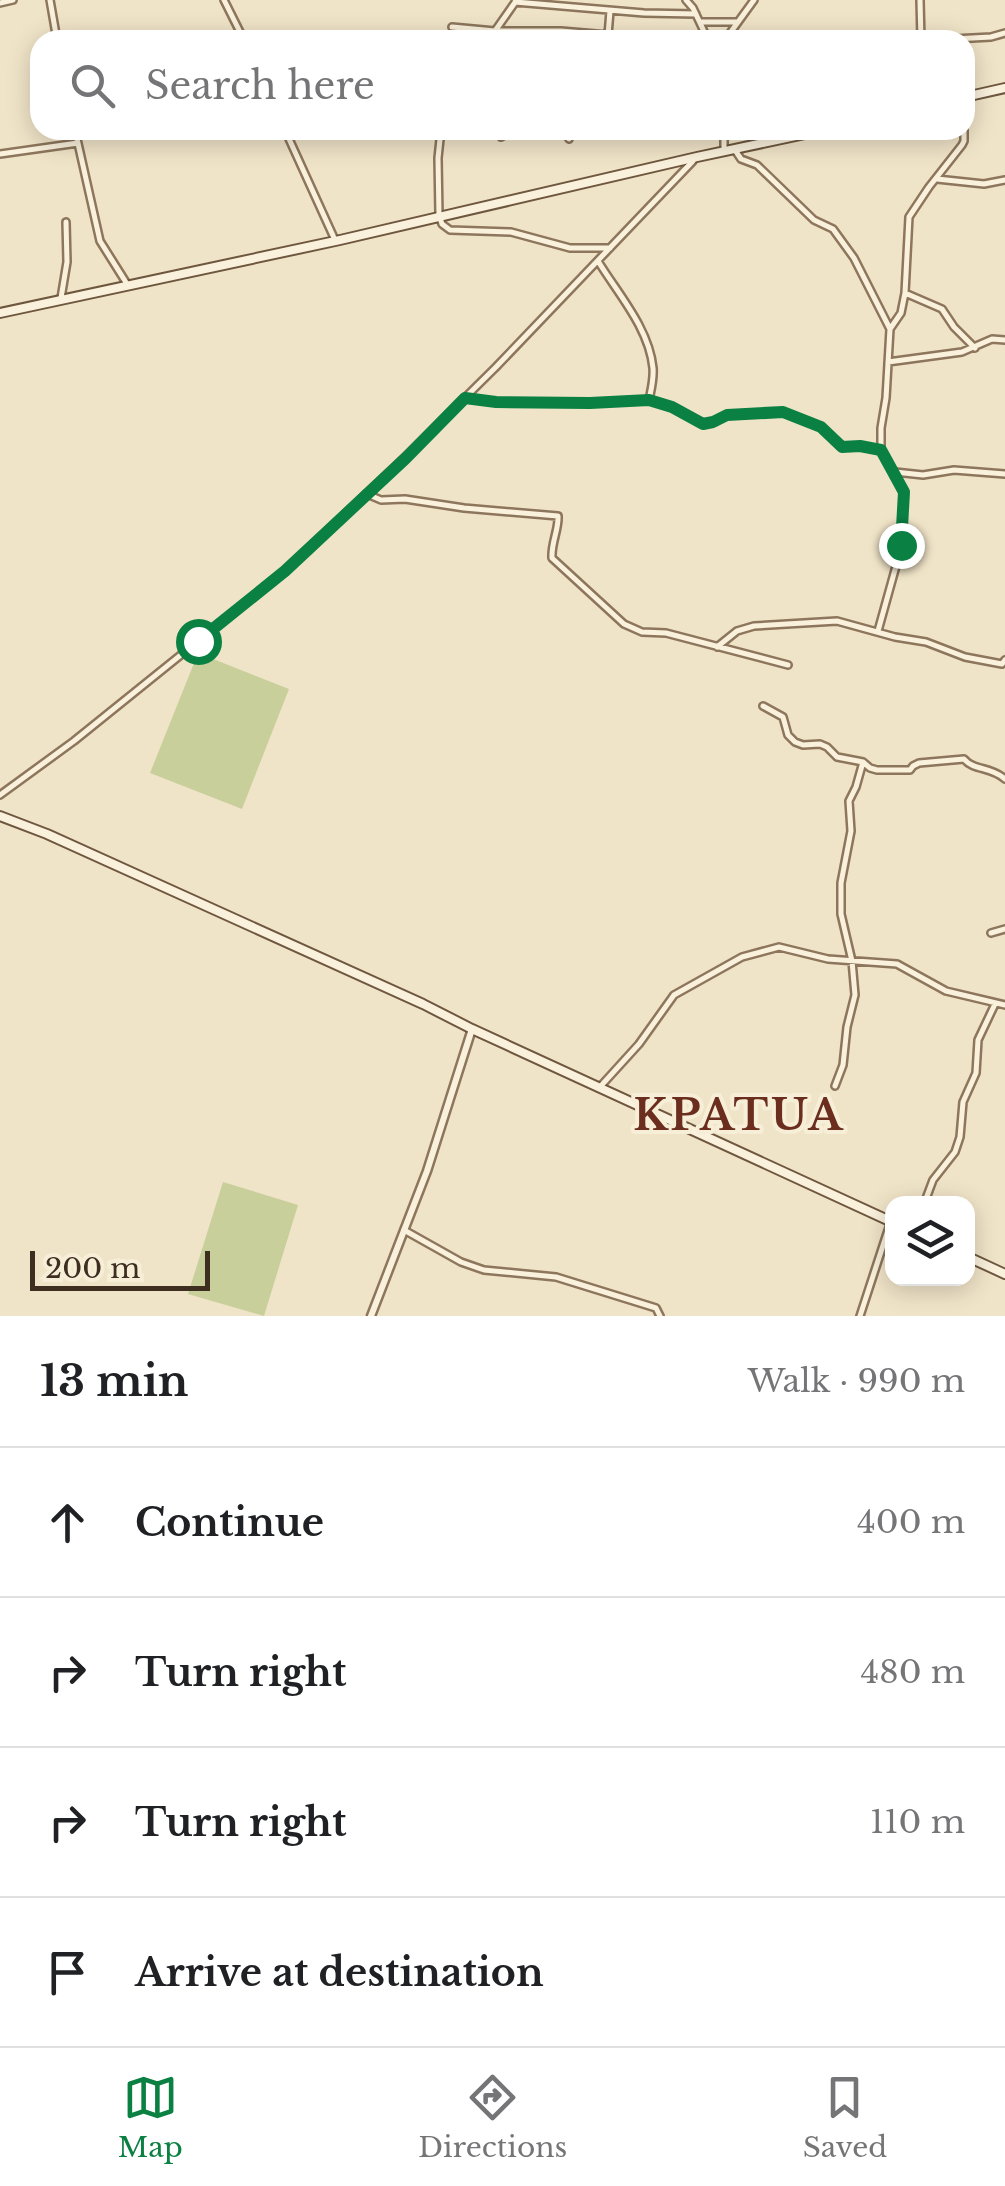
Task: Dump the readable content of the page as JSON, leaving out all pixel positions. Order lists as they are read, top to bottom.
{
  "districts": ["KPATUA"],
  "scale_bar": "200 m",
  "page": {
    "search": "Search here",
    "scale": "200 m",
    "heading": ["13 min", "Walk · 990 m"],
    "list": [
      ["Continue", "400 m"],
      ["Turn right", "480 m"],
      ["Turn right", "110 m"],
      "Arrive at destination"
    ],
    "nav": ["Map", "Directions", "Saved"]
  }
}
